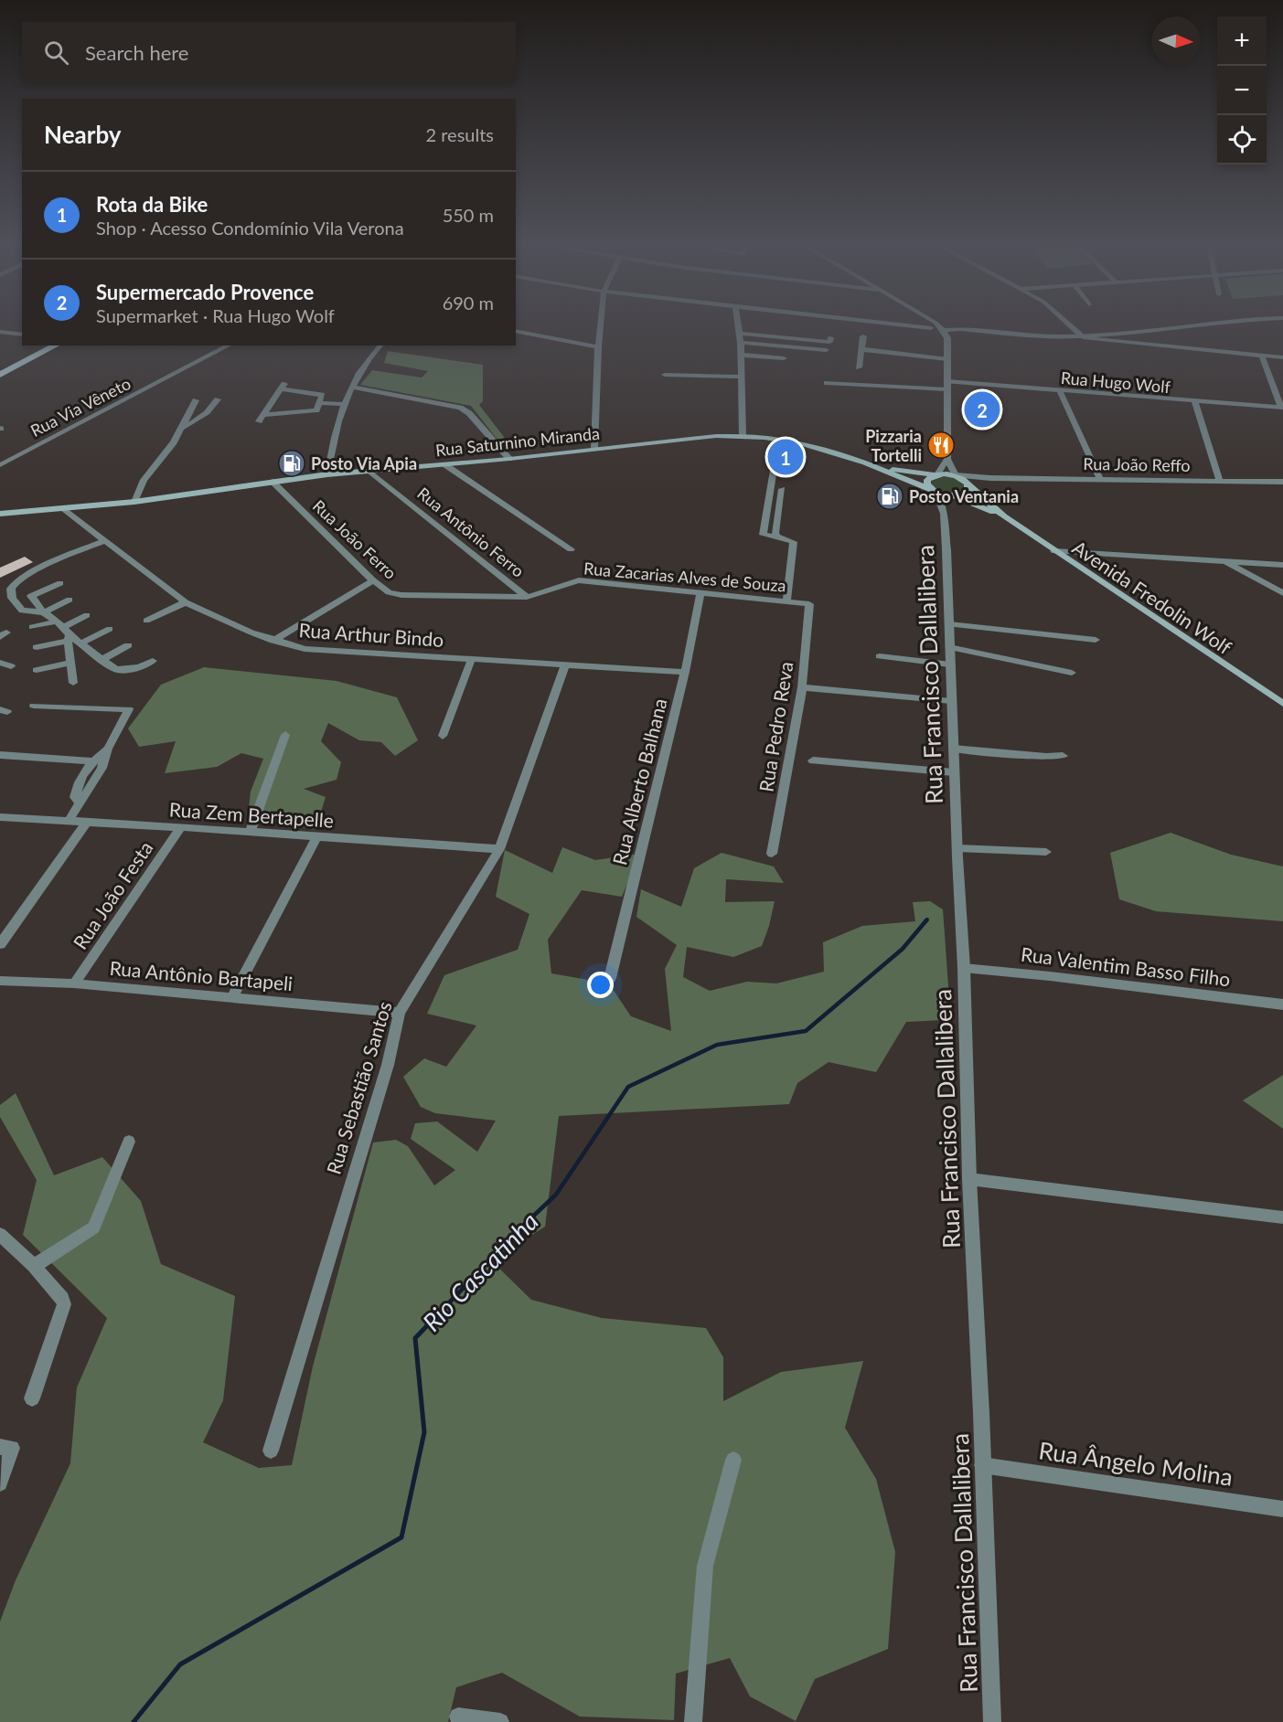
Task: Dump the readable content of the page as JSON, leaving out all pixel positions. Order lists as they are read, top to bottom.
{
  "streets": {
    "main road": ["Rua Saturnino Miranda", "Avenida Fredolin Wolf"],
    "street": [
      "Rua Hugo Wolf",
      "Rua Via Vêneto",
      "Rua João Reffo",
      "Rua Antônio Ferro",
      "Rua João Ferro",
      "Rua Zacarias Alves de Souza",
      "Rua Arthur Bindo",
      "Rua Francisco Dallalibera",
      "Rua Pedro Reva",
      "Rua Alberto Balhana",
      "Rua Zem Bertapelle",
      "Rua João Festa",
      "Rua Valentim Basso Filho",
      "Rua Antônio Bartapeli",
      "Rua Sebastião Santos",
      "Rua Ângelo Molina"
    ]
  },
  "crossings": [
    ["Rua Saturnino Miranda", "Rua João Reffo"],
    ["Rua Saturnino Miranda", "Rua Antônio Ferro"],
    ["Rua Saturnino Miranda", "Rua João Ferro"],
    ["Rua Saturnino Miranda", "Avenida Fredolin Wolf"],
    ["Rua Saturnino Miranda", "Rua Arthur Bindo"],
    ["Rua Saturnino Miranda", "Rua Francisco Dallalibera"],
    ["Rua João Reffo", "Avenida Fredolin Wolf"],
    ["Rua Antônio Ferro", "Rua João Ferro"],
    ["Rua Antônio Ferro", "Rua Zacarias Alves de Souza"],
    ["Rua João Ferro", "Rua Zacarias Alves de Souza"],
    ["Rua Zacarias Alves de Souza", "Rua Pedro Reva"],
    ["Rua Zacarias Alves de Souza", "Rua Alberto Balhana"],
    ["Avenida Fredolin Wolf", "Rua Francisco Dallalibera"],
    ["Rua Arthur Bindo", "Rua Alberto Balhana"],
    ["Rua Arthur Bindo", "Rua Sebastião Santos"],
    ["Rua Francisco Dallalibera", "Rua Valentim Basso Filho"],
    ["Rua Francisco Dallalibera", "Rua Ângelo Molina"],
    ["Rua Zem Bertapelle", "Rua João Festa"],
    ["Rua Zem Bertapelle", "Rua Sebastião Santos"],
    ["Rua João Festa", "Rua Antônio Bartapeli"],
    ["Rua Antônio Bartapeli", "Rua Sebastião Santos"]
  ],
  "water": ["Rio Cascatinha"],
  "places": {
    "restaurant": ["Pizzaria Tortelli"],
    "fuel station": ["Posto Via Apia", "Posto Ventania"]
  },
  "north": "right",
  "page": {
    "map_buttons": ["+", "−"],
    "search": "Search here",
    "heading": ["Nearby", "2 results"],
    "list": [
      {
        "mark": "1",
        "name": "Rota da Bike",
        "note": "Shop · Acesso Condomínio Vila Verona",
        "value": "550 m"
      },
      {
        "mark": "2",
        "name": "Supermercado Provence",
        "note": "Supermarket · Rua Hugo Wolf",
        "value": "690 m"
      }
    ],
    "pins": ["2", "1"]
  }
}
